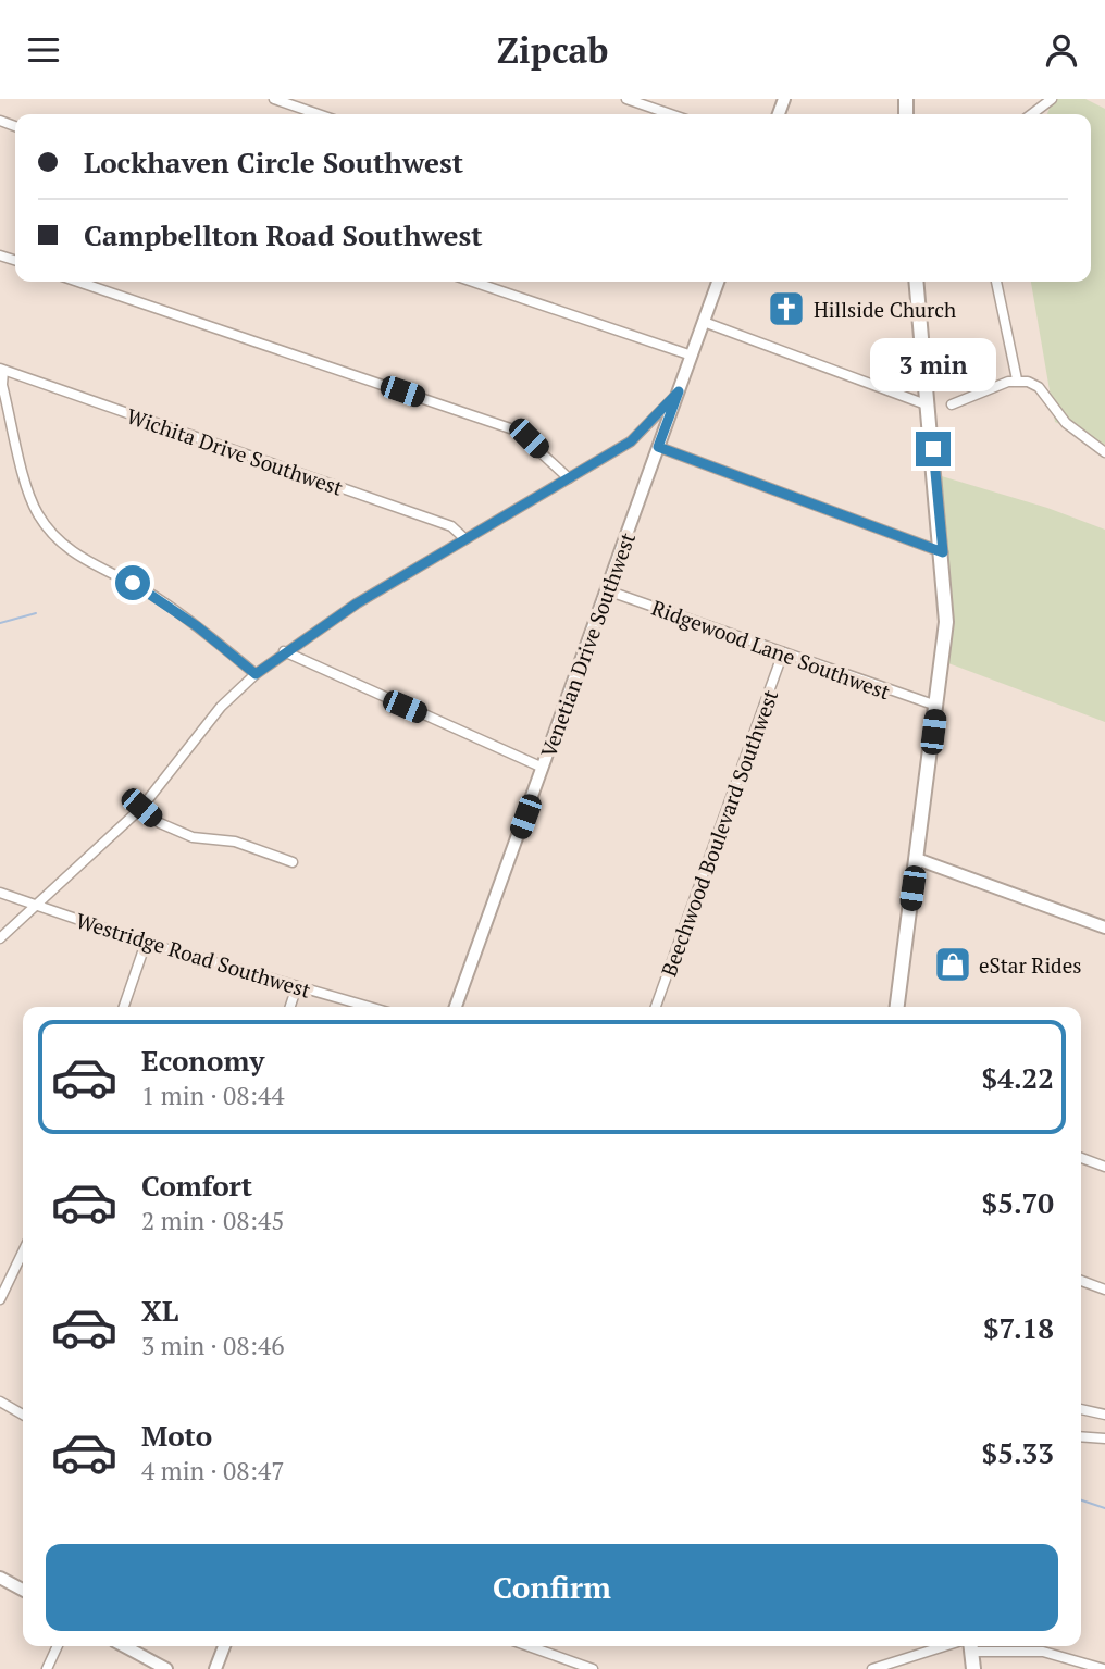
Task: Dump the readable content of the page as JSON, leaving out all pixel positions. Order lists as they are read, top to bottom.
{
  "streets": {
    "street": [
      "Wichita Drive Southwest",
      "Venetian Drive Southwest",
      "Ridgewood Lane Southwest",
      "Beechwood Boulevard Southwest",
      "Westridge Road Southwest"
    ]
  },
  "crossings": [
    ["Venetian Drive Southwest", "Ridgewood Lane Southwest"],
    ["Ridgewood Lane Southwest", "Beechwood Boulevard Southwest"]
  ],
  "places": {
    "church": ["Hillside Church"],
    "shop": ["eStar Rides"]
  },
  "page": {
    "header": "Zipcab",
    "banner": ["Lockhaven Circle Southwest", "Campbellton Road Southwest"],
    "bubble": "3 min",
    "list": [
      {
        "name": "Economy",
        "note": "1 min · 08:44",
        "value": "$4.22"
      },
      {
        "name": "Comfort",
        "note": "2 min · 08:45",
        "value": "$5.70"
      },
      {
        "name": "XL",
        "note": "3 min · 08:46",
        "value": "$7.18"
      },
      {
        "name": "Moto",
        "note": "4 min · 08:47",
        "value": "$5.33"
      }
    ],
    "buttons": "Confirm"
  }
}
